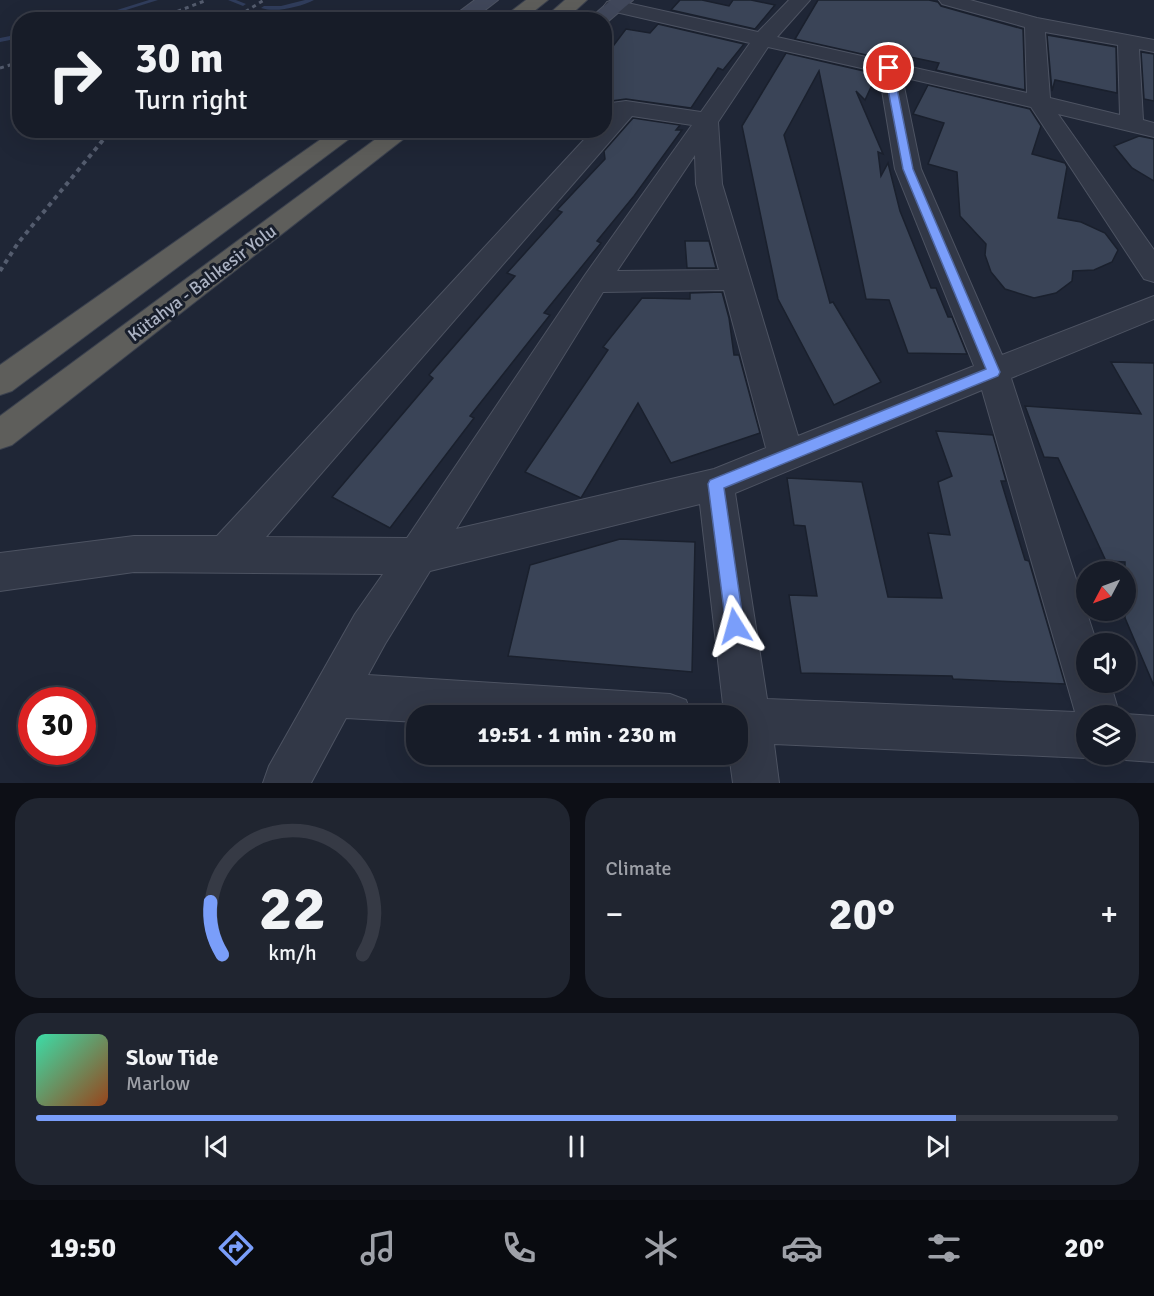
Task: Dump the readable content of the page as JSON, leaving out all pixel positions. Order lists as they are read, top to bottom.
{
  "streets": {
    "highway": ["Kütahya - Balıkesir Yolu"]
  },
  "north": "bottom left",
  "page": {
    "turn": ["30 m", "Turn right"],
    "limit": "30",
    "trip": "19:51 · 1 min · 230 m",
    "tile": "Climate",
    "heat": ["−", "20°", "+"],
    "song": ["Slow Tide", "Marlow"],
    "tabs": ["19:50", "20°"],
    "gauge": ["22", "km/h"]
  }
}
